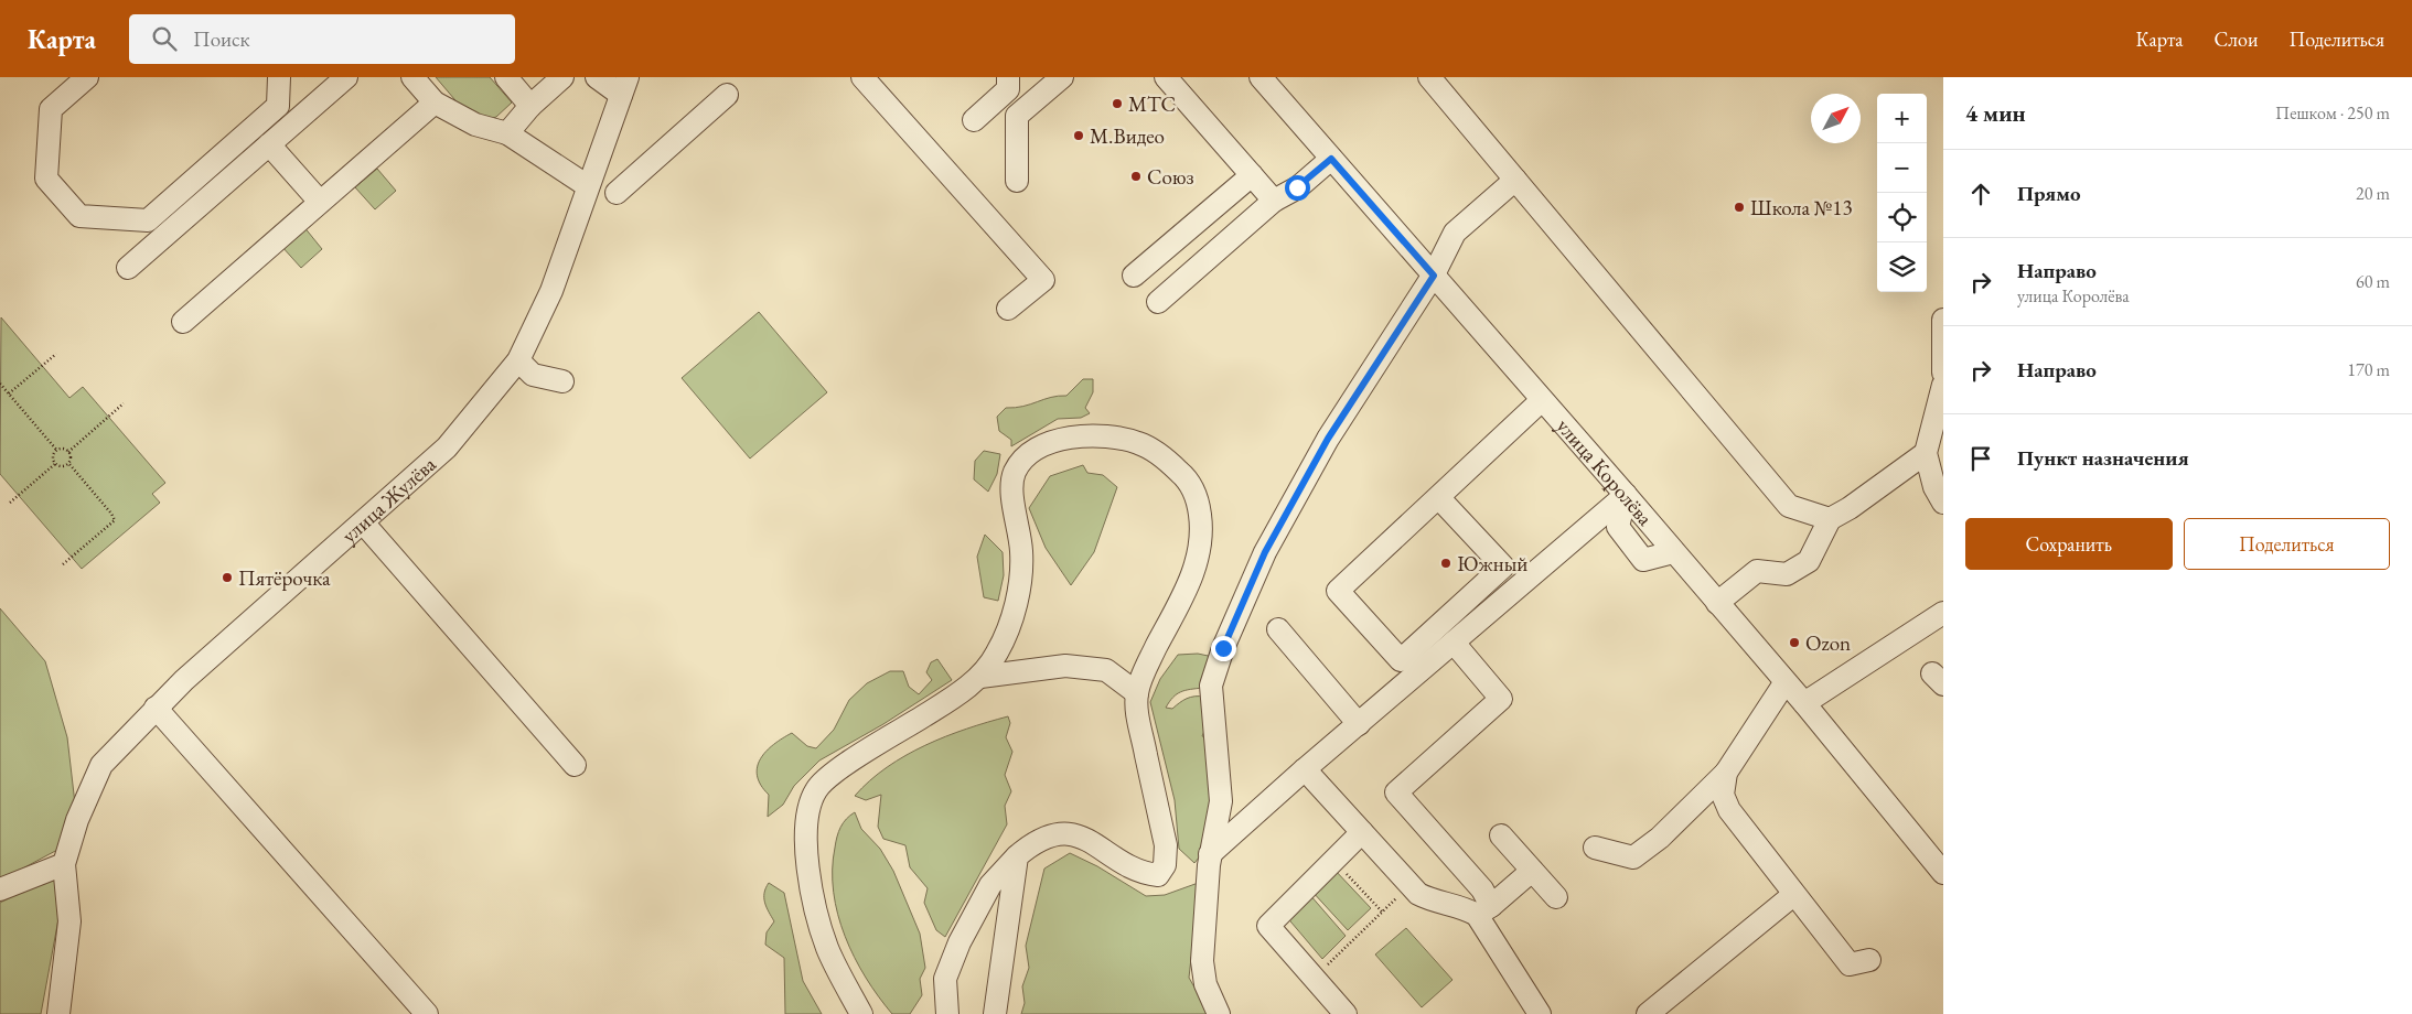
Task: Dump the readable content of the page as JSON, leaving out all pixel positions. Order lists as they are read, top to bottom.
{
  "streets": {
    "street": ["улица Королёва", "улица Жулёва"]
  },
  "places": [
    "МТС",
    "М.Видео",
    "Союз",
    "Школа №13",
    "Южный",
    "Пятёрочка",
    "Ozon"
  ],
  "north": "top right",
  "page": {
    "header": "Карта",
    "search": "Поиск",
    "nav": ["Карта", "Слои", "Поделиться"],
    "heading": ["4 мин", "Пешком · 250 m"],
    "map_buttons": ["+", "−"],
    "list": [
      ["Прямо", "20 m"],
      ["Направо", "улица Королёва", "60 m"],
      ["Направо", "170 m"],
      "Пункт назначения"
    ],
    "buttons": ["Сохранить", "Поделиться"]
  }
}
